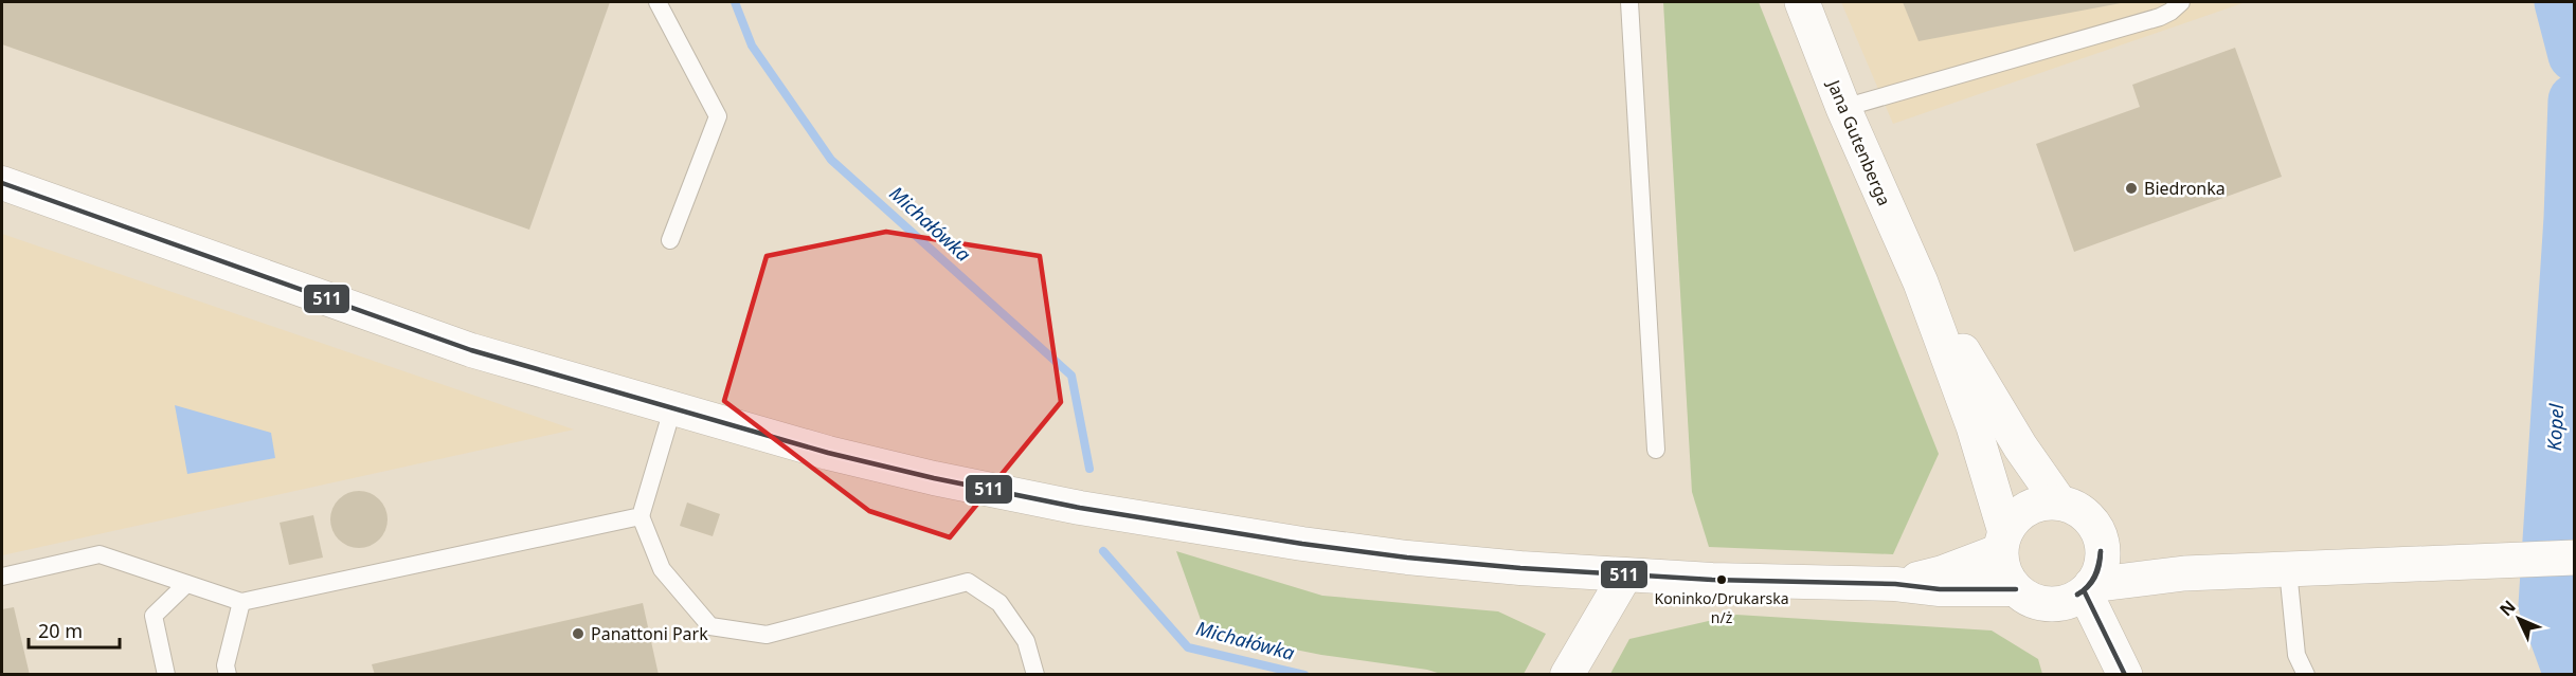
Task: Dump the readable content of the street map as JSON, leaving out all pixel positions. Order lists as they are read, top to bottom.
{
  "streets": {
    "street": ["Jana Gutenberga"]
  },
  "water": ["Michałówka", "Kopel"],
  "places": ["Biedronka", "Koninko/Drukarska n/ż", "Panattoni Park"],
  "lines": ["transit line 511"],
  "scale_bar": "20 m",
  "north": "top left"
}
